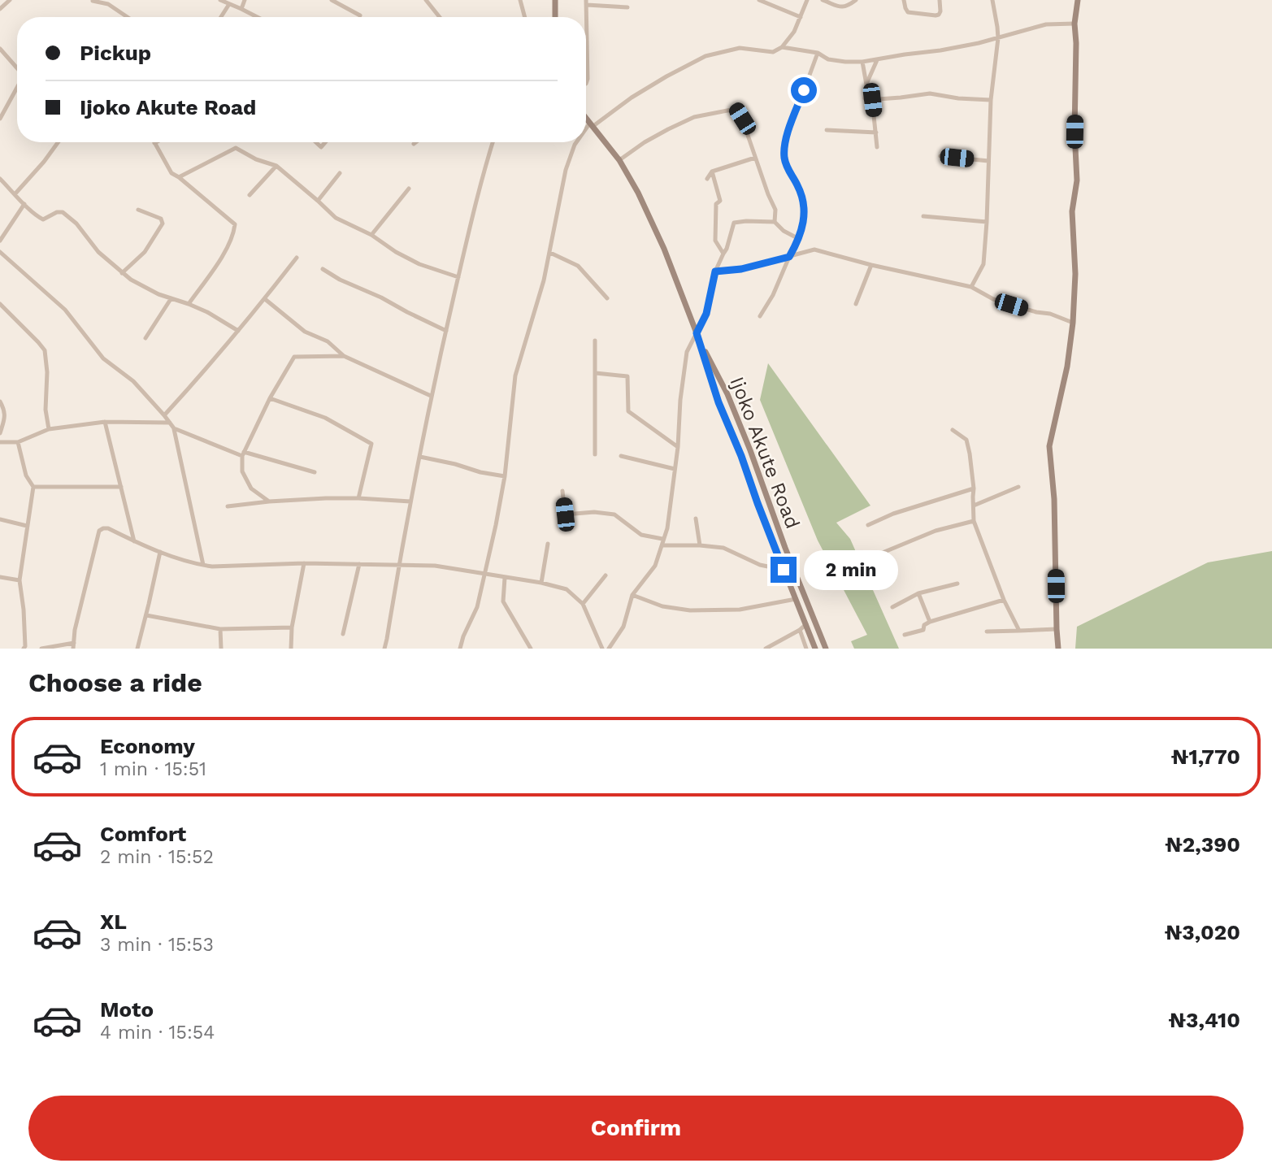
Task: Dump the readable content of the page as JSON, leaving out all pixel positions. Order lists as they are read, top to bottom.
{
  "streets": {
    "main road": ["Ijoko Akute Road"]
  },
  "page": {
    "banner": ["Pickup", "Ijoko Akute Road"],
    "bubble": "2 min",
    "heading": "Choose a ride",
    "list": [
      {
        "name": "Economy",
        "note": "1 min · 15:51",
        "value": "₦1,770"
      },
      {
        "name": "Comfort",
        "note": "2 min · 15:52",
        "value": "₦2,390"
      },
      {
        "name": "XL",
        "note": "3 min · 15:53",
        "value": "₦3,020"
      },
      {
        "name": "Moto",
        "note": "4 min · 15:54",
        "value": "₦3,410"
      }
    ],
    "buttons": "Confirm"
  }
}
